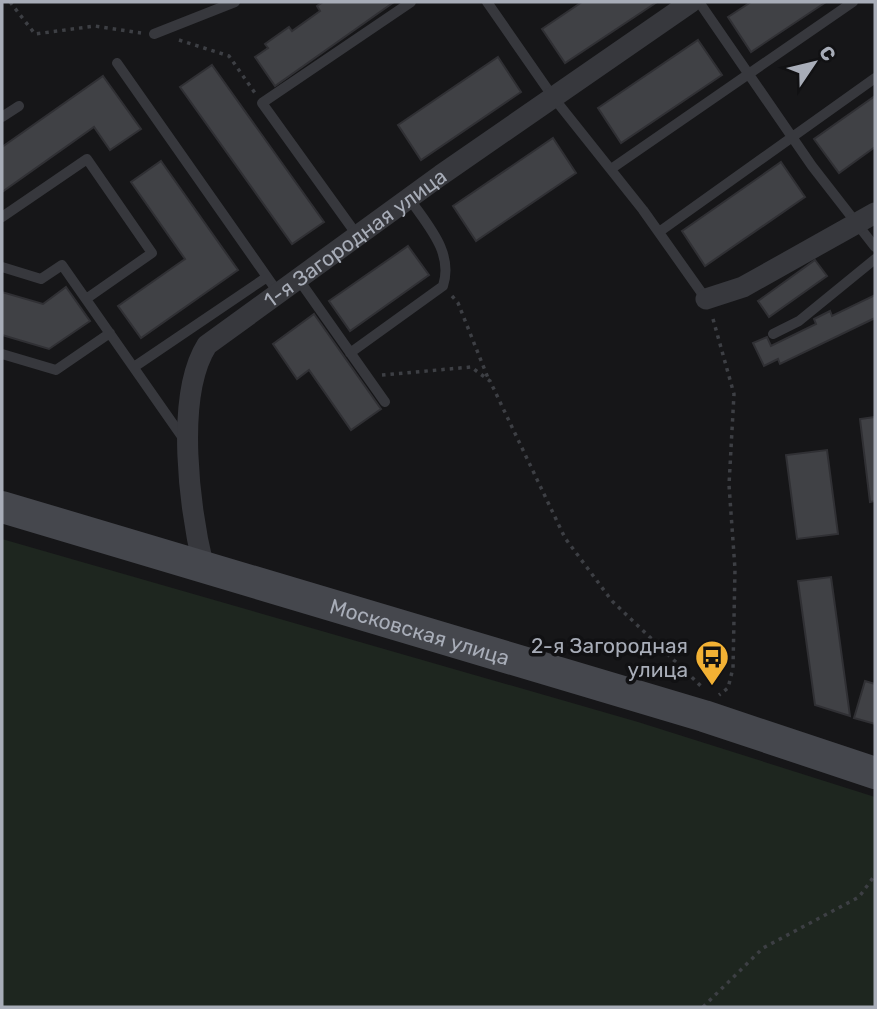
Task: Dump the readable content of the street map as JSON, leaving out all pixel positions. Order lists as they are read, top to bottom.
{
  "streets": {
    "main road": ["Московская улица"],
    "street": ["1-я Загородная улица"]
  },
  "crossings": [
    ["1-я Загородная улица", "Московская улица"]
  ],
  "places": {
    "bus stop": ["2-я Загородная улица"]
  },
  "north": "top right"
}
